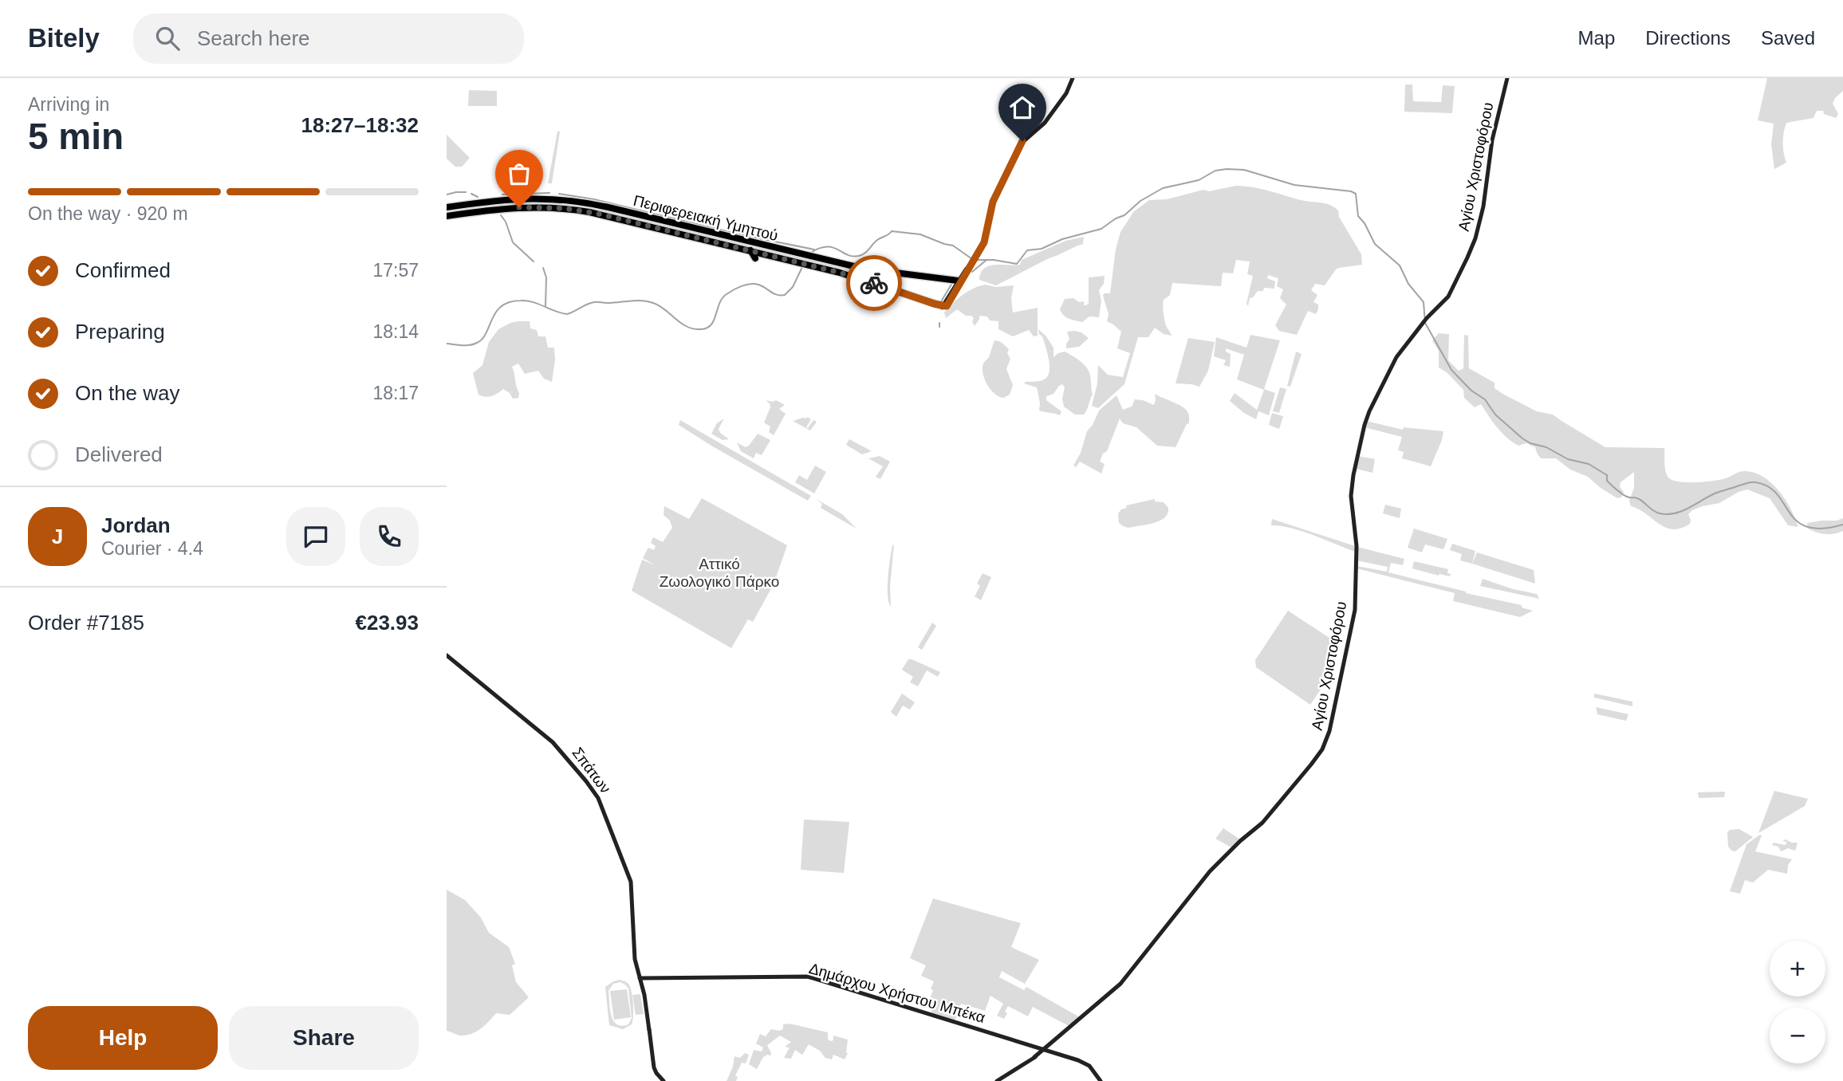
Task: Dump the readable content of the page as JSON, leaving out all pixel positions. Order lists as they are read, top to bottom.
{
  "streets": {
    "highway": ["Περιφερειακή Υμηττού"],
    "main road": ["Αγίου Χριστοφόρου", "Σπάτων", "Δημάρχου Χρήστου Μπέκα"]
  },
  "crossings": [
    ["Αγίου Χριστοφόρου", "Δημάρχου Χρήστου Μπέκα"],
    ["Σπάτων", "Δημάρχου Χρήστου Μπέκα"]
  ],
  "parks": ["Αττικό Ζωολογικό Πάρκο"],
  "page": {
    "header": "Bitely",
    "search": "Search here",
    "nav": ["Map", "Directions", "Saved"],
    "heading": ["5 min", "Arriving in", "18:27–18:32"],
    "panel": [
      "Jordan",
      "Courier · 4.4",
      "Order #7185",
      "€23.93"
    ],
    "bar": "On the way · 920 m",
    "list": [
      ["Confirmed", "17:57"],
      ["Preparing", "18:14"],
      ["On the way", "18:17"],
      "Delivered"
    ],
    "round": "J",
    "map_buttons": ["+", "−"],
    "buttons": ["Help", "Share"]
  }
}
